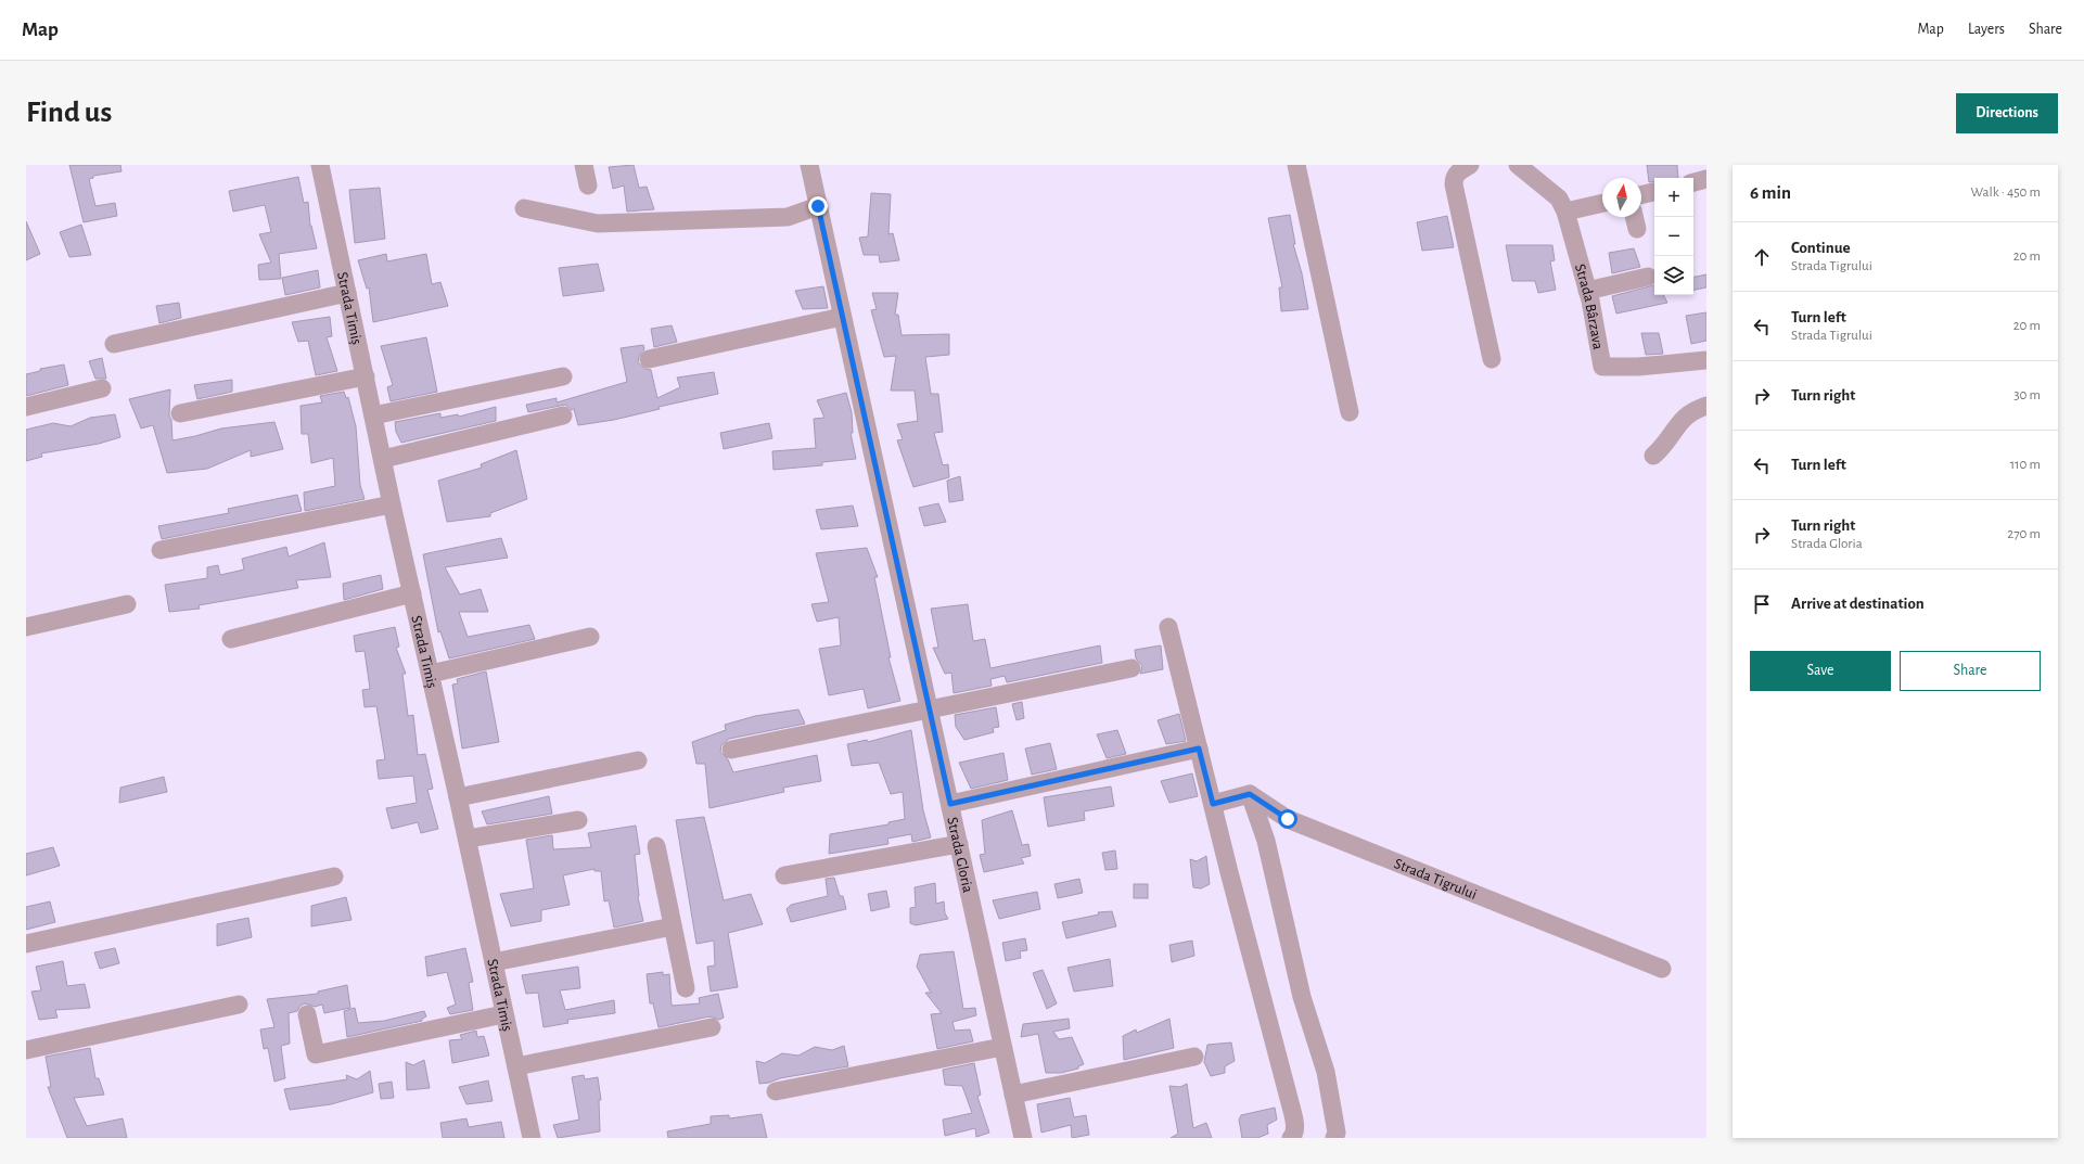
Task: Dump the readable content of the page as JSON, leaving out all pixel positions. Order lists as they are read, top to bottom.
{
  "streets": {
    "street": [
      "Strada Bârzava",
      "Strada Timiș",
      "Strada Gloria",
      "Strada Tigrului"
    ]
  },
  "north": "top",
  "page": {
    "header": "Map",
    "nav": ["Map", "Layers", "Share"],
    "buttons": [
      "Directions",
      ["Save", "Share"]
    ],
    "title": "Find us",
    "heading": ["6 min", "Walk · 450 m"],
    "map_buttons": ["+", "−"],
    "list": [
      ["Continue", "Strada Tigrului", "20 m"],
      ["Turn left", "Strada Tigrului", "20 m"],
      ["Turn right", "30 m"],
      ["Turn left", "110 m"],
      ["Turn right", "Strada Gloria", "270 m"],
      "Arrive at destination"
    ]
  }
}
